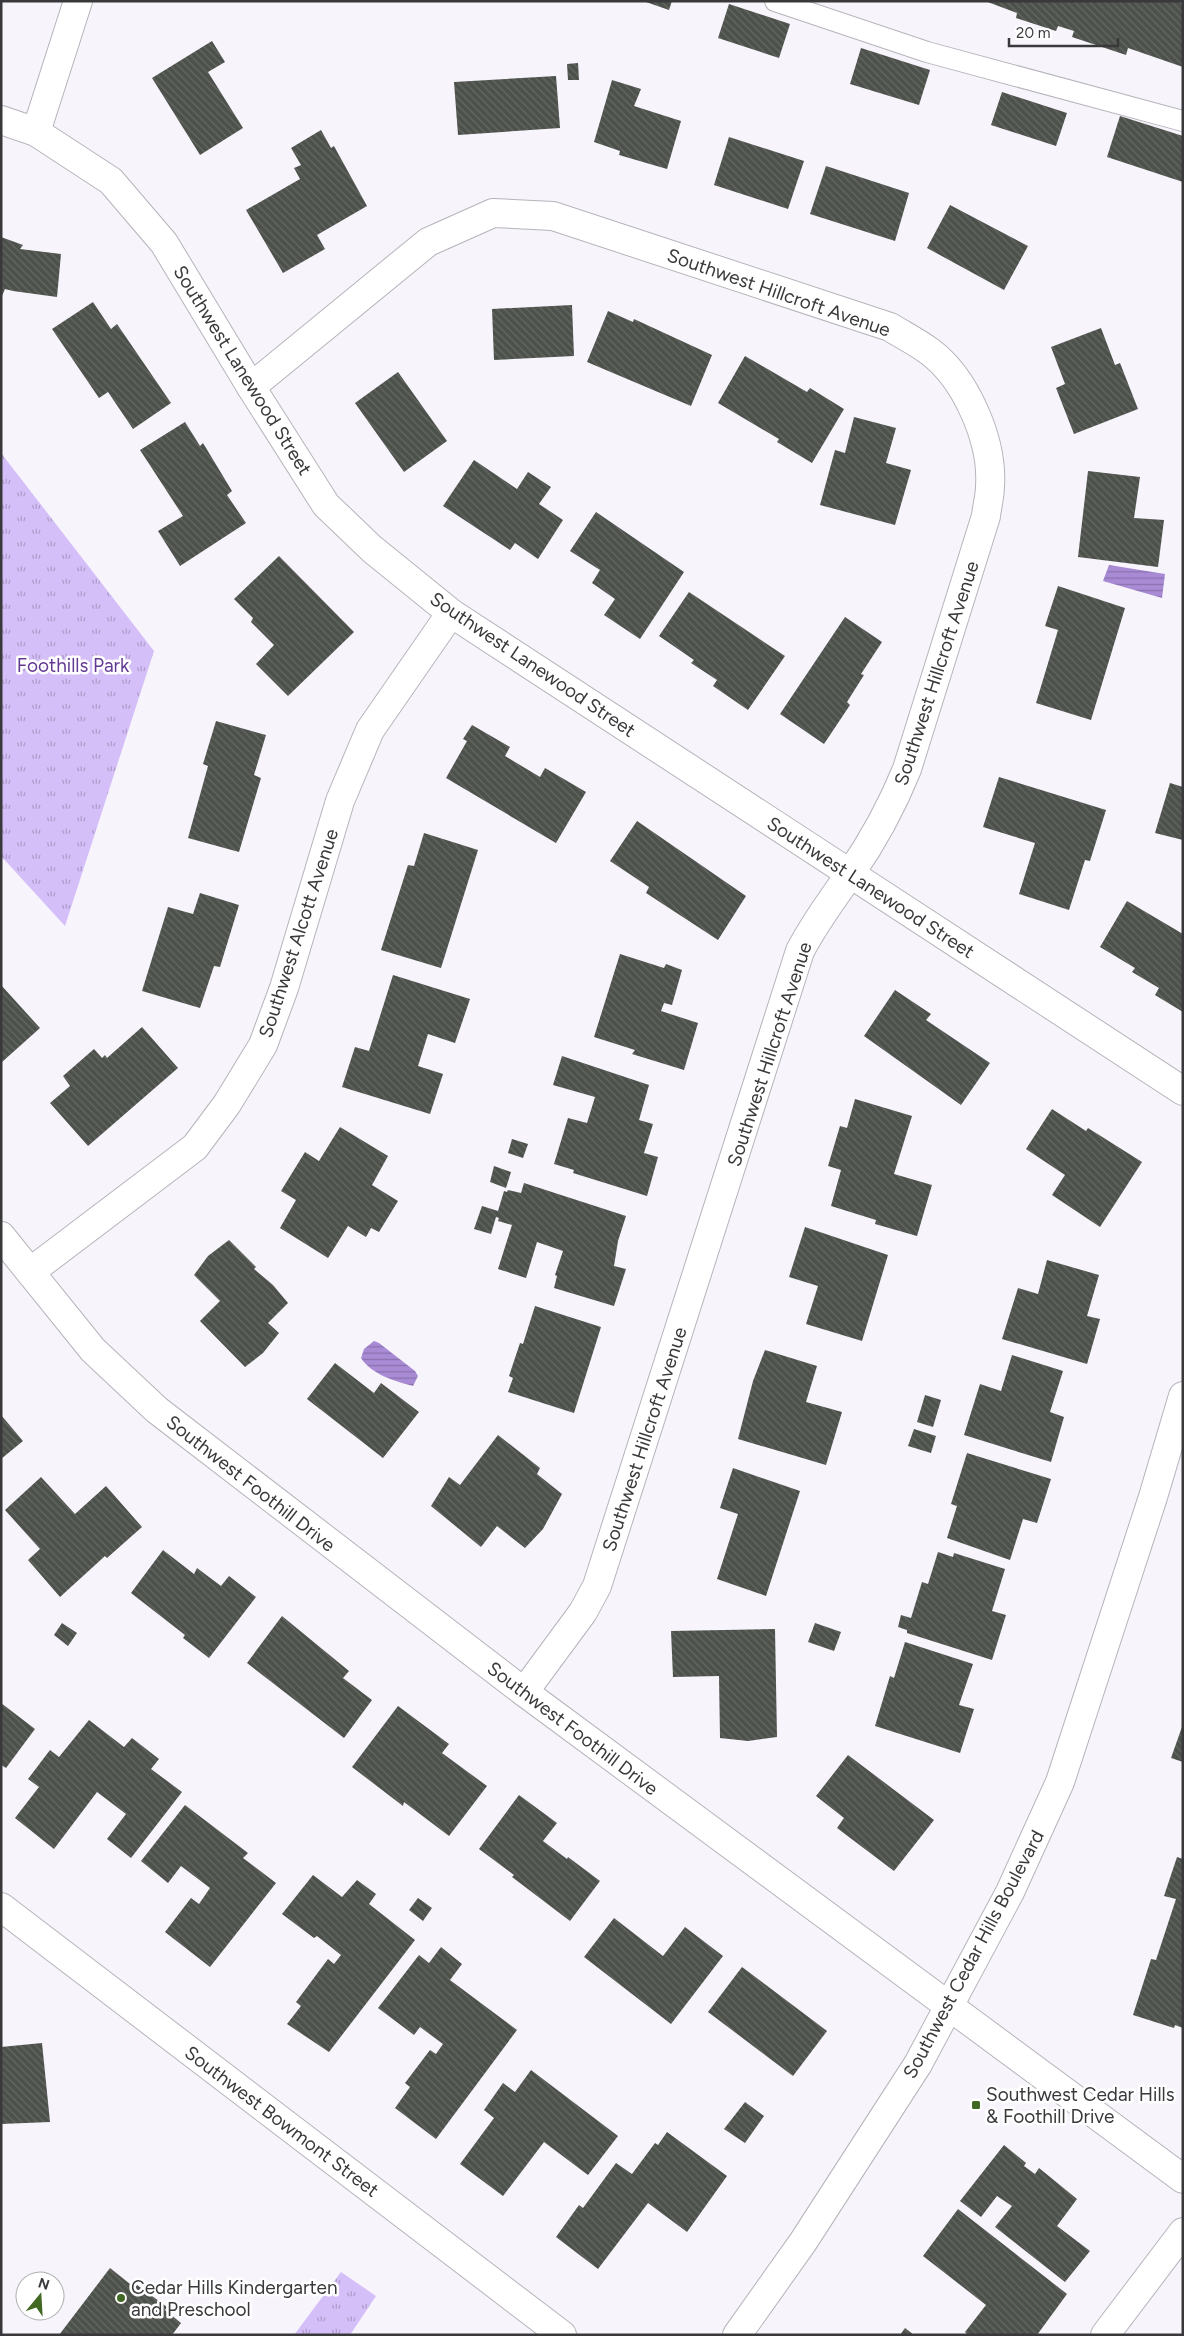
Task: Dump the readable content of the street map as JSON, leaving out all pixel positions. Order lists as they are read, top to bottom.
{
  "streets": {
    "street": [
      "Southwest Hillcroft Avenue",
      "Southwest Lanewood Street",
      "Southwest Alcott Avenue",
      "Southwest Foothill Drive",
      "Southwest Cedar Hills Boulevard",
      "Southwest Bowmont Street"
    ]
  },
  "crossings": [
    ["Southwest Hillcroft Avenue", "Southwest Lanewood Street"],
    ["Southwest Hillcroft Avenue", "Southwest Foothill Drive"],
    ["Southwest Lanewood Street", "Southwest Alcott Avenue"],
    ["Southwest Alcott Avenue", "Southwest Foothill Drive"],
    ["Southwest Foothill Drive", "Southwest Cedar Hills Boulevard"]
  ],
  "parks": ["Foothills Park"],
  "places": {
    "transit": ["Southwest Cedar Hills & Foothill Drive"],
    "other": ["Cedar Hills Kindergarten and Preschool"]
  },
  "scale_bar": "20 m",
  "north": "top"
}
